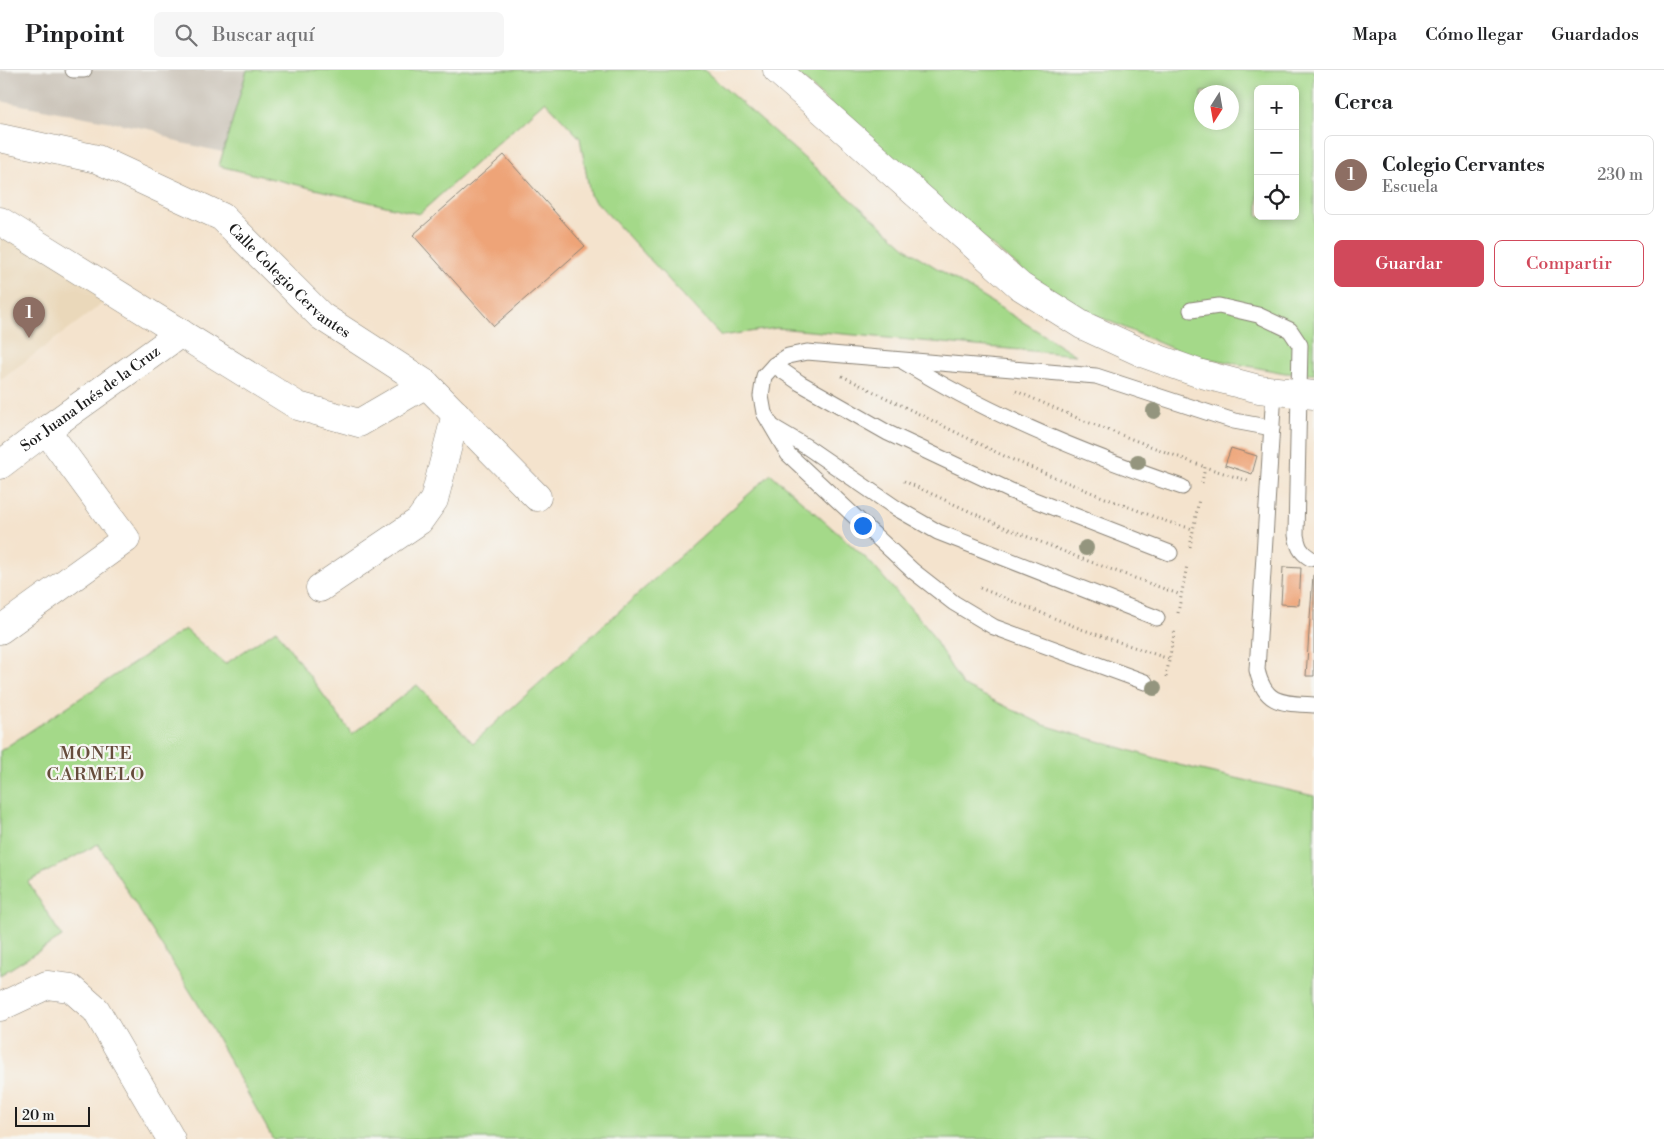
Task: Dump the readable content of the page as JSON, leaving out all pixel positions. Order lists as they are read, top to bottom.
{
  "streets": {
    "street": ["Calle Colegio Cervantes", "Sor Juana Inés de la Cruz"]
  },
  "districts": ["MONTE CARMELO"],
  "scale_bar": "20 m",
  "north": "bottom",
  "page": {
    "header": "Pinpoint",
    "search": "Buscar aquí",
    "nav": ["Mapa", "Cómo llegar", "Guardados"],
    "heading": "Cerca",
    "map_buttons": ["+", "−"],
    "list": [
      {
        "mark": "1",
        "name": "Colegio Cervantes",
        "note": "Escuela",
        "value": "230 m"
      }
    ],
    "buttons": ["Guardar", "Compartir"],
    "pins": "1",
    "scale": "20 m"
  }
}
